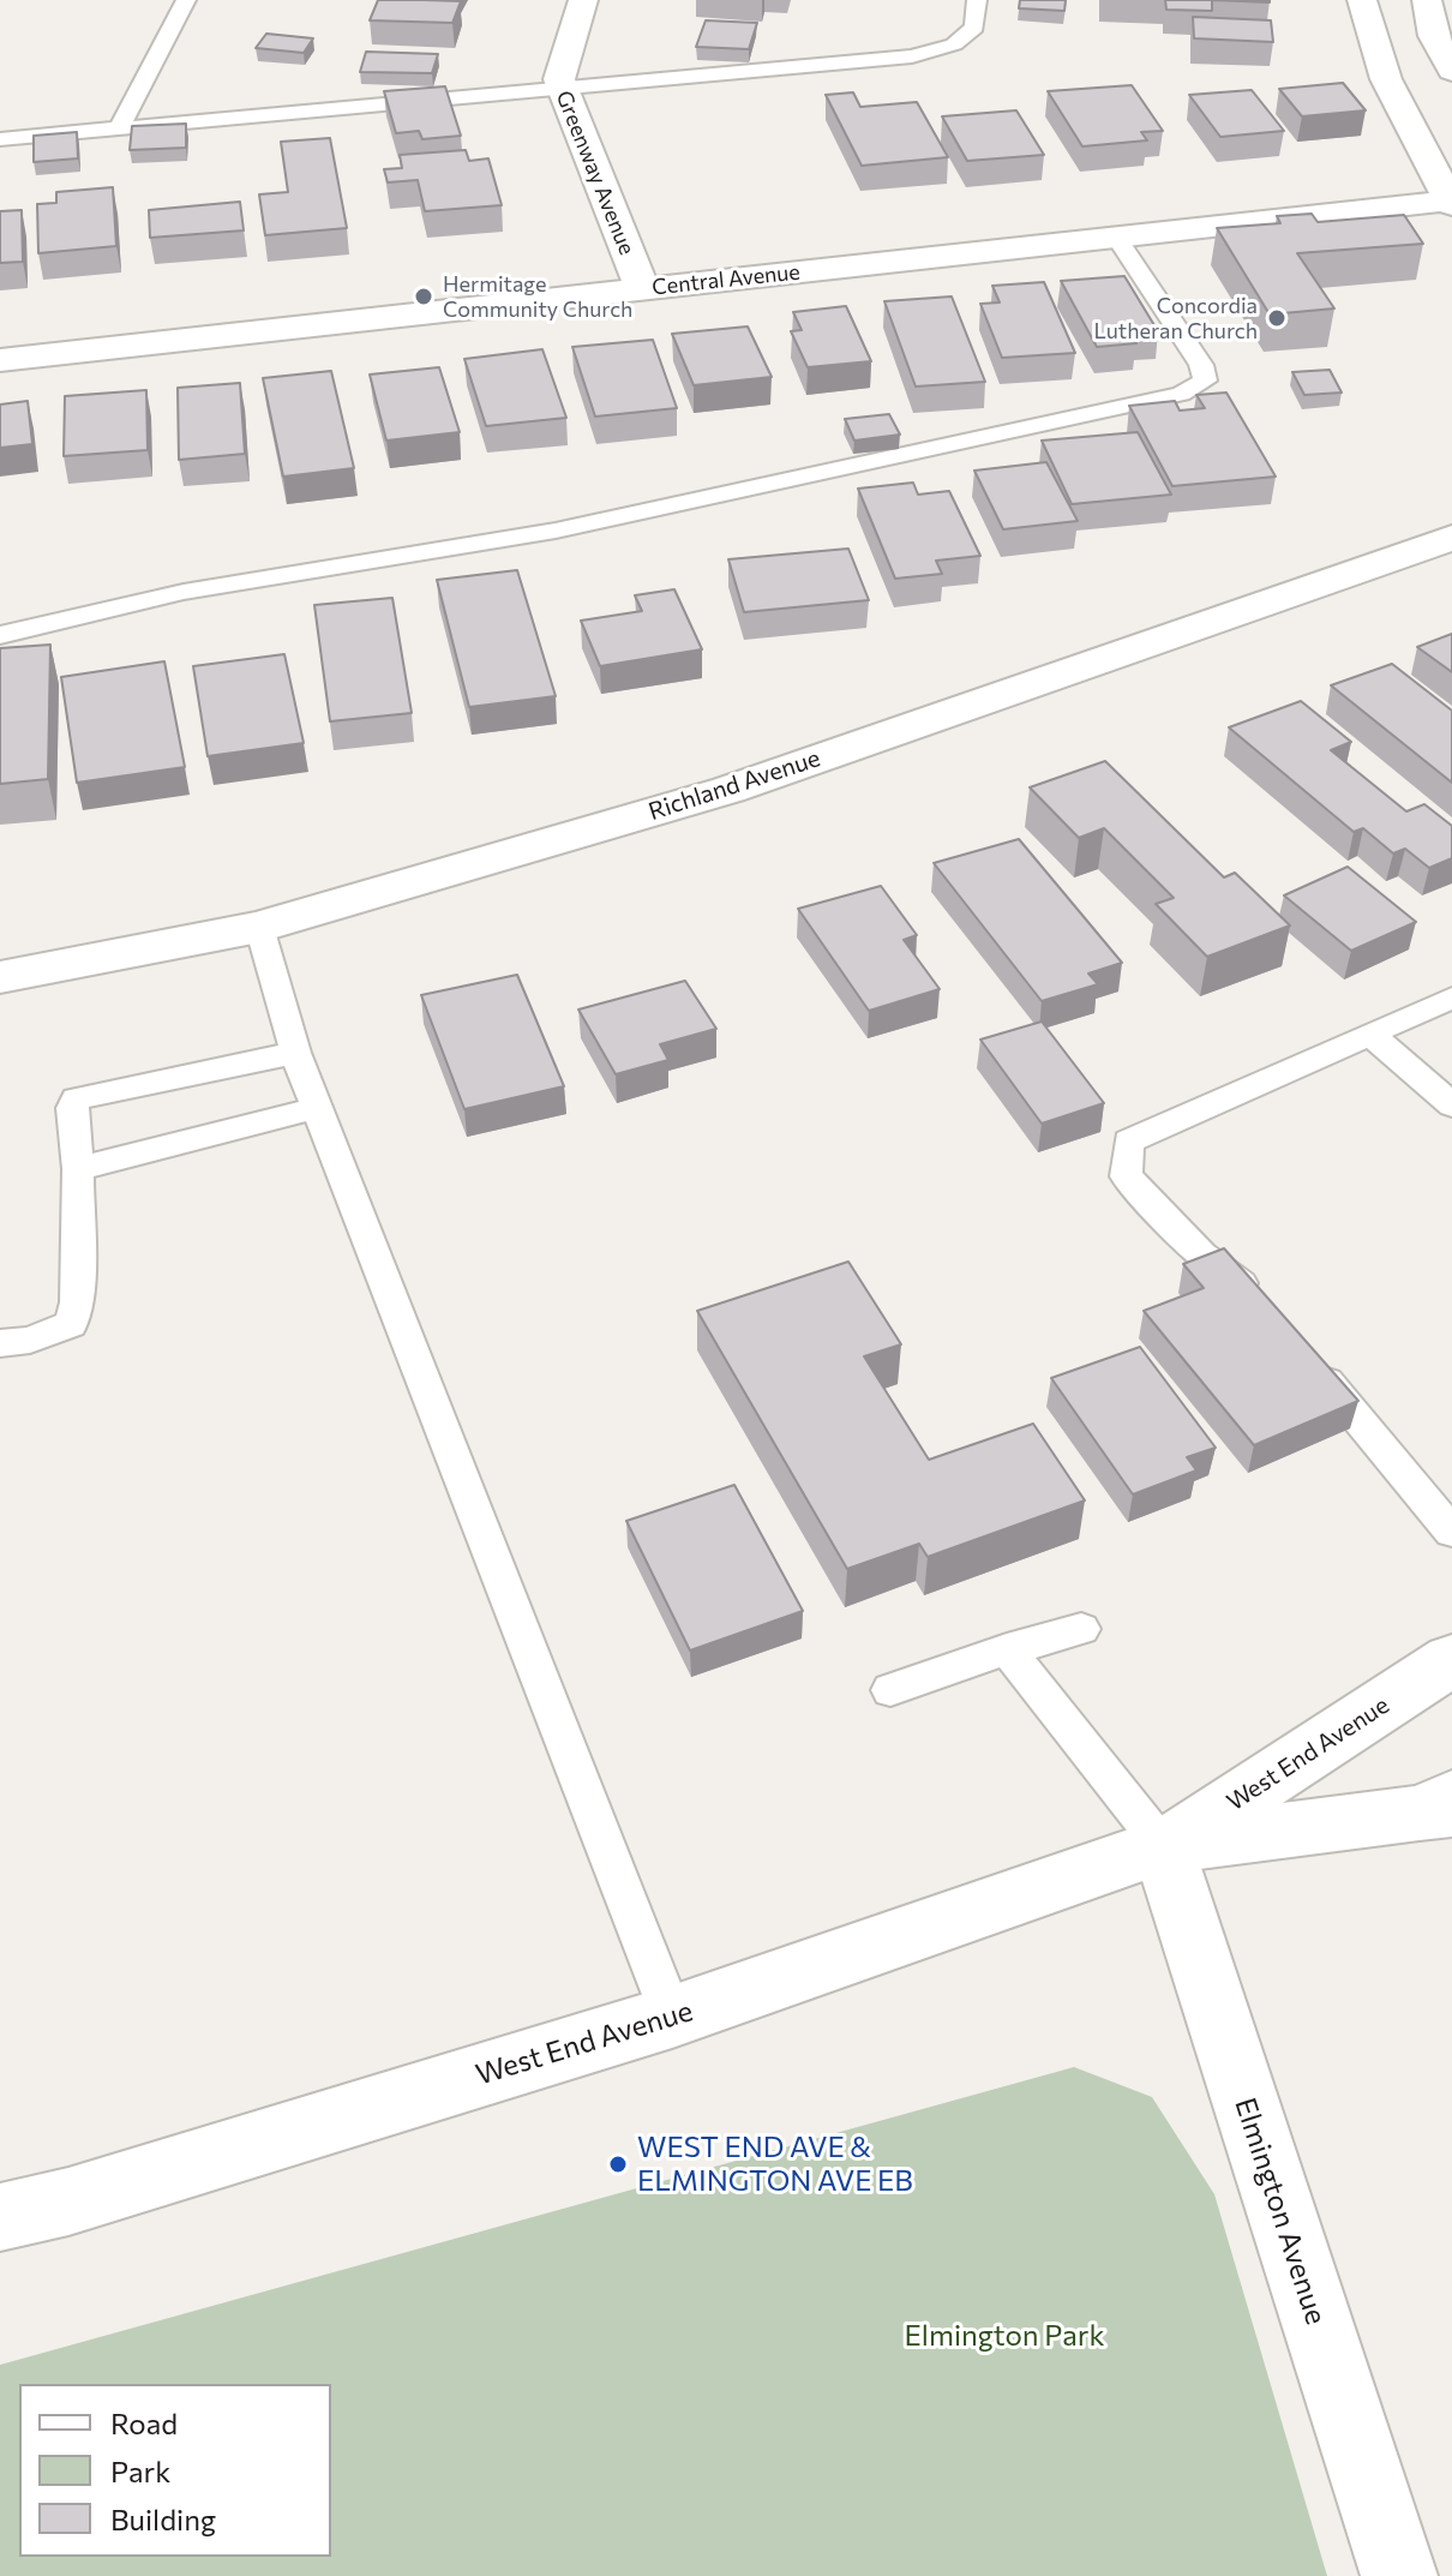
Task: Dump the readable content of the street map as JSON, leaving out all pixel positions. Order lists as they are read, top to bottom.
{
  "streets": {
    "street": [
      "Greenway Avenue",
      "Central Avenue",
      "Richland Avenue",
      "West End Avenue",
      "Elmington Avenue"
    ]
  },
  "crossings": [
    ["Greenway Avenue", "Central Avenue"],
    ["West End Avenue", "Elmington Avenue"]
  ],
  "parks": ["Elmington Park"],
  "places": ["Hermitage Community Church", "Concordia Lutheran Church", "WEST END AVE & ELMINGTON AVE EB"],
  "legend": ["Road", "Park", "Building"]
}
